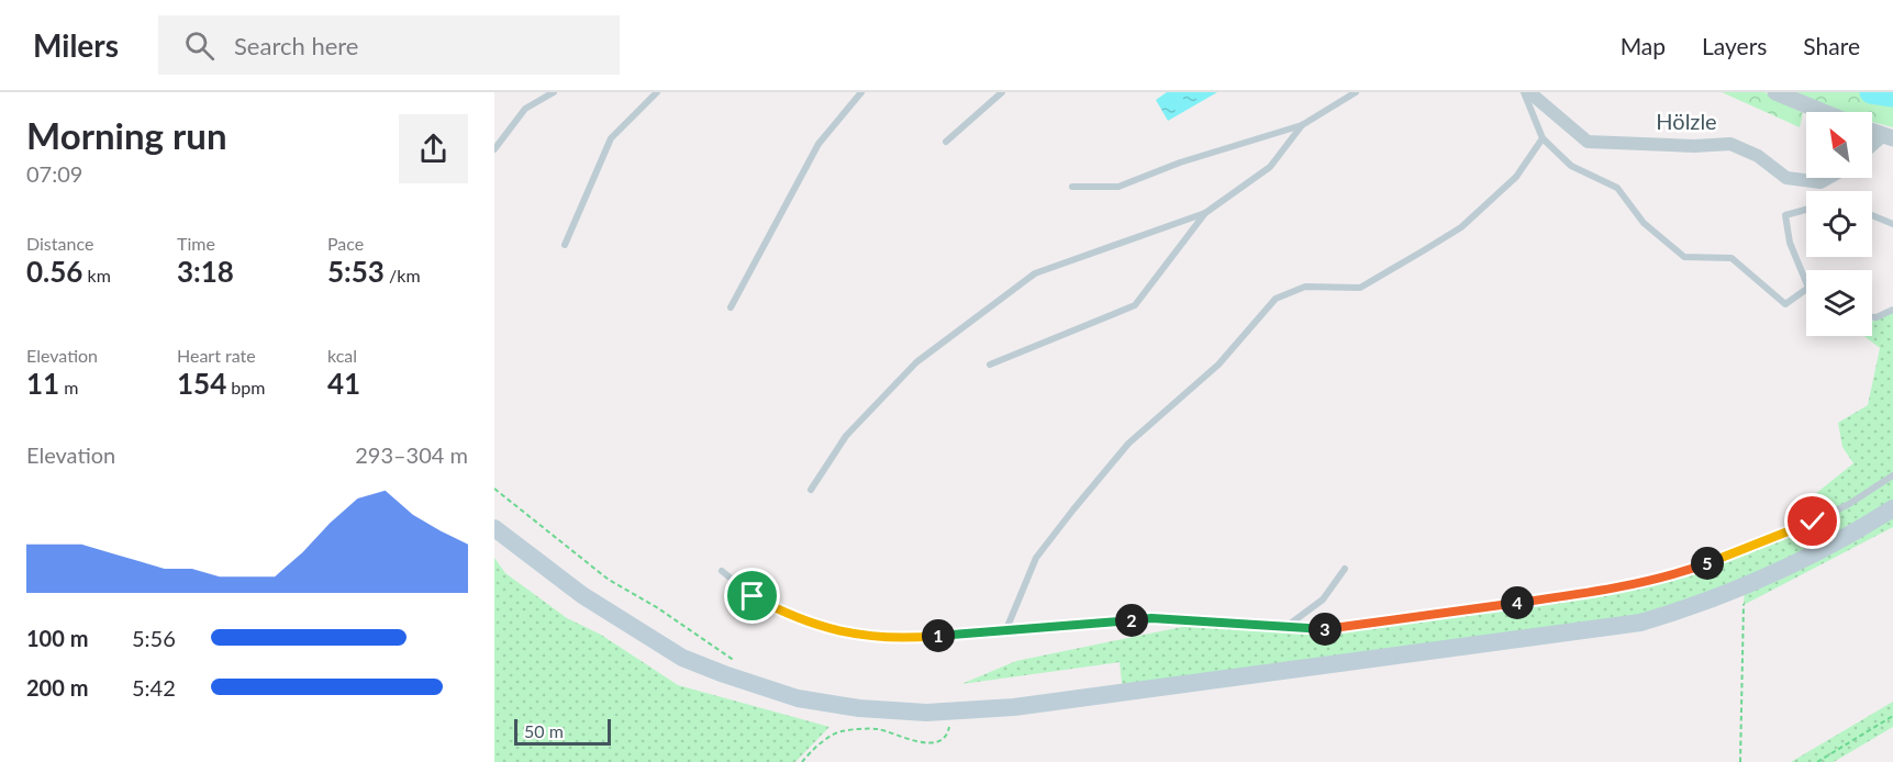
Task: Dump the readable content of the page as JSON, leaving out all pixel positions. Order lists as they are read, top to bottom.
{
  "streets": {
    "street": ["Hölzle"]
  },
  "scale_bar": "50 m",
  "north": "top left",
  "page": {
    "header": "Milers",
    "search": "Search here",
    "nav": ["Map", "Layers", "Share"],
    "heading": ["Morning run", "07:09"],
    "stats": [
      ["Distance", "0.56 km"],
      ["Time", "3:18"],
      ["Pace", "5:53 /km"],
      ["Elevation", "11 m"],
      ["Heart rate", "154 bpm"],
      ["kcal", "41"]
    ],
    "chart": ["Elevation", "293–304 m"],
    "pins": [
      "5",
      "4",
      "2",
      "3",
      "1"
    ],
    "list": [
      {
        "name": "100 m",
        "note": "5:56"
      },
      {
        "name": "200 m",
        "note": "5:42"
      }
    ],
    "scale": "50 m"
  }
}
